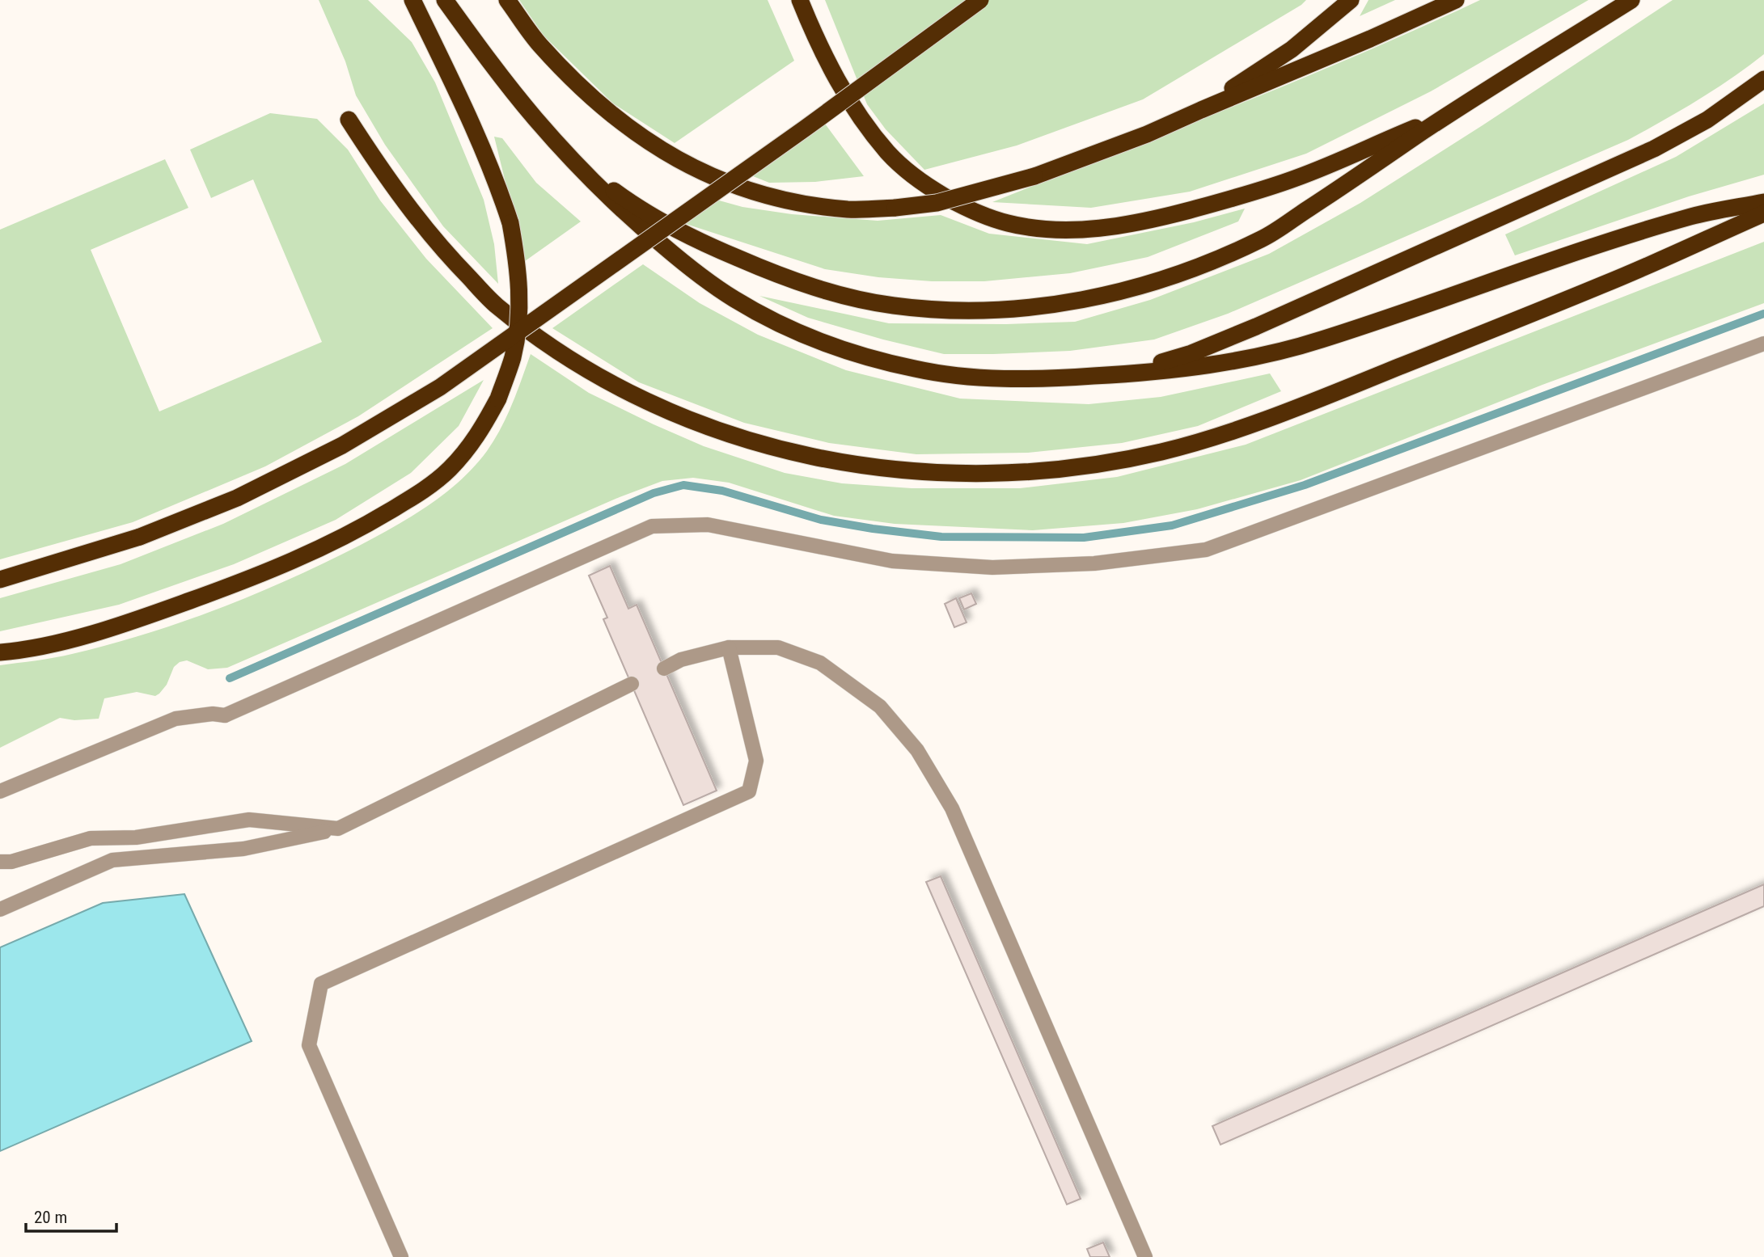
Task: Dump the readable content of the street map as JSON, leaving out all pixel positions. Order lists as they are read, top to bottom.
{
  "scale_bar": "20 m"
}
